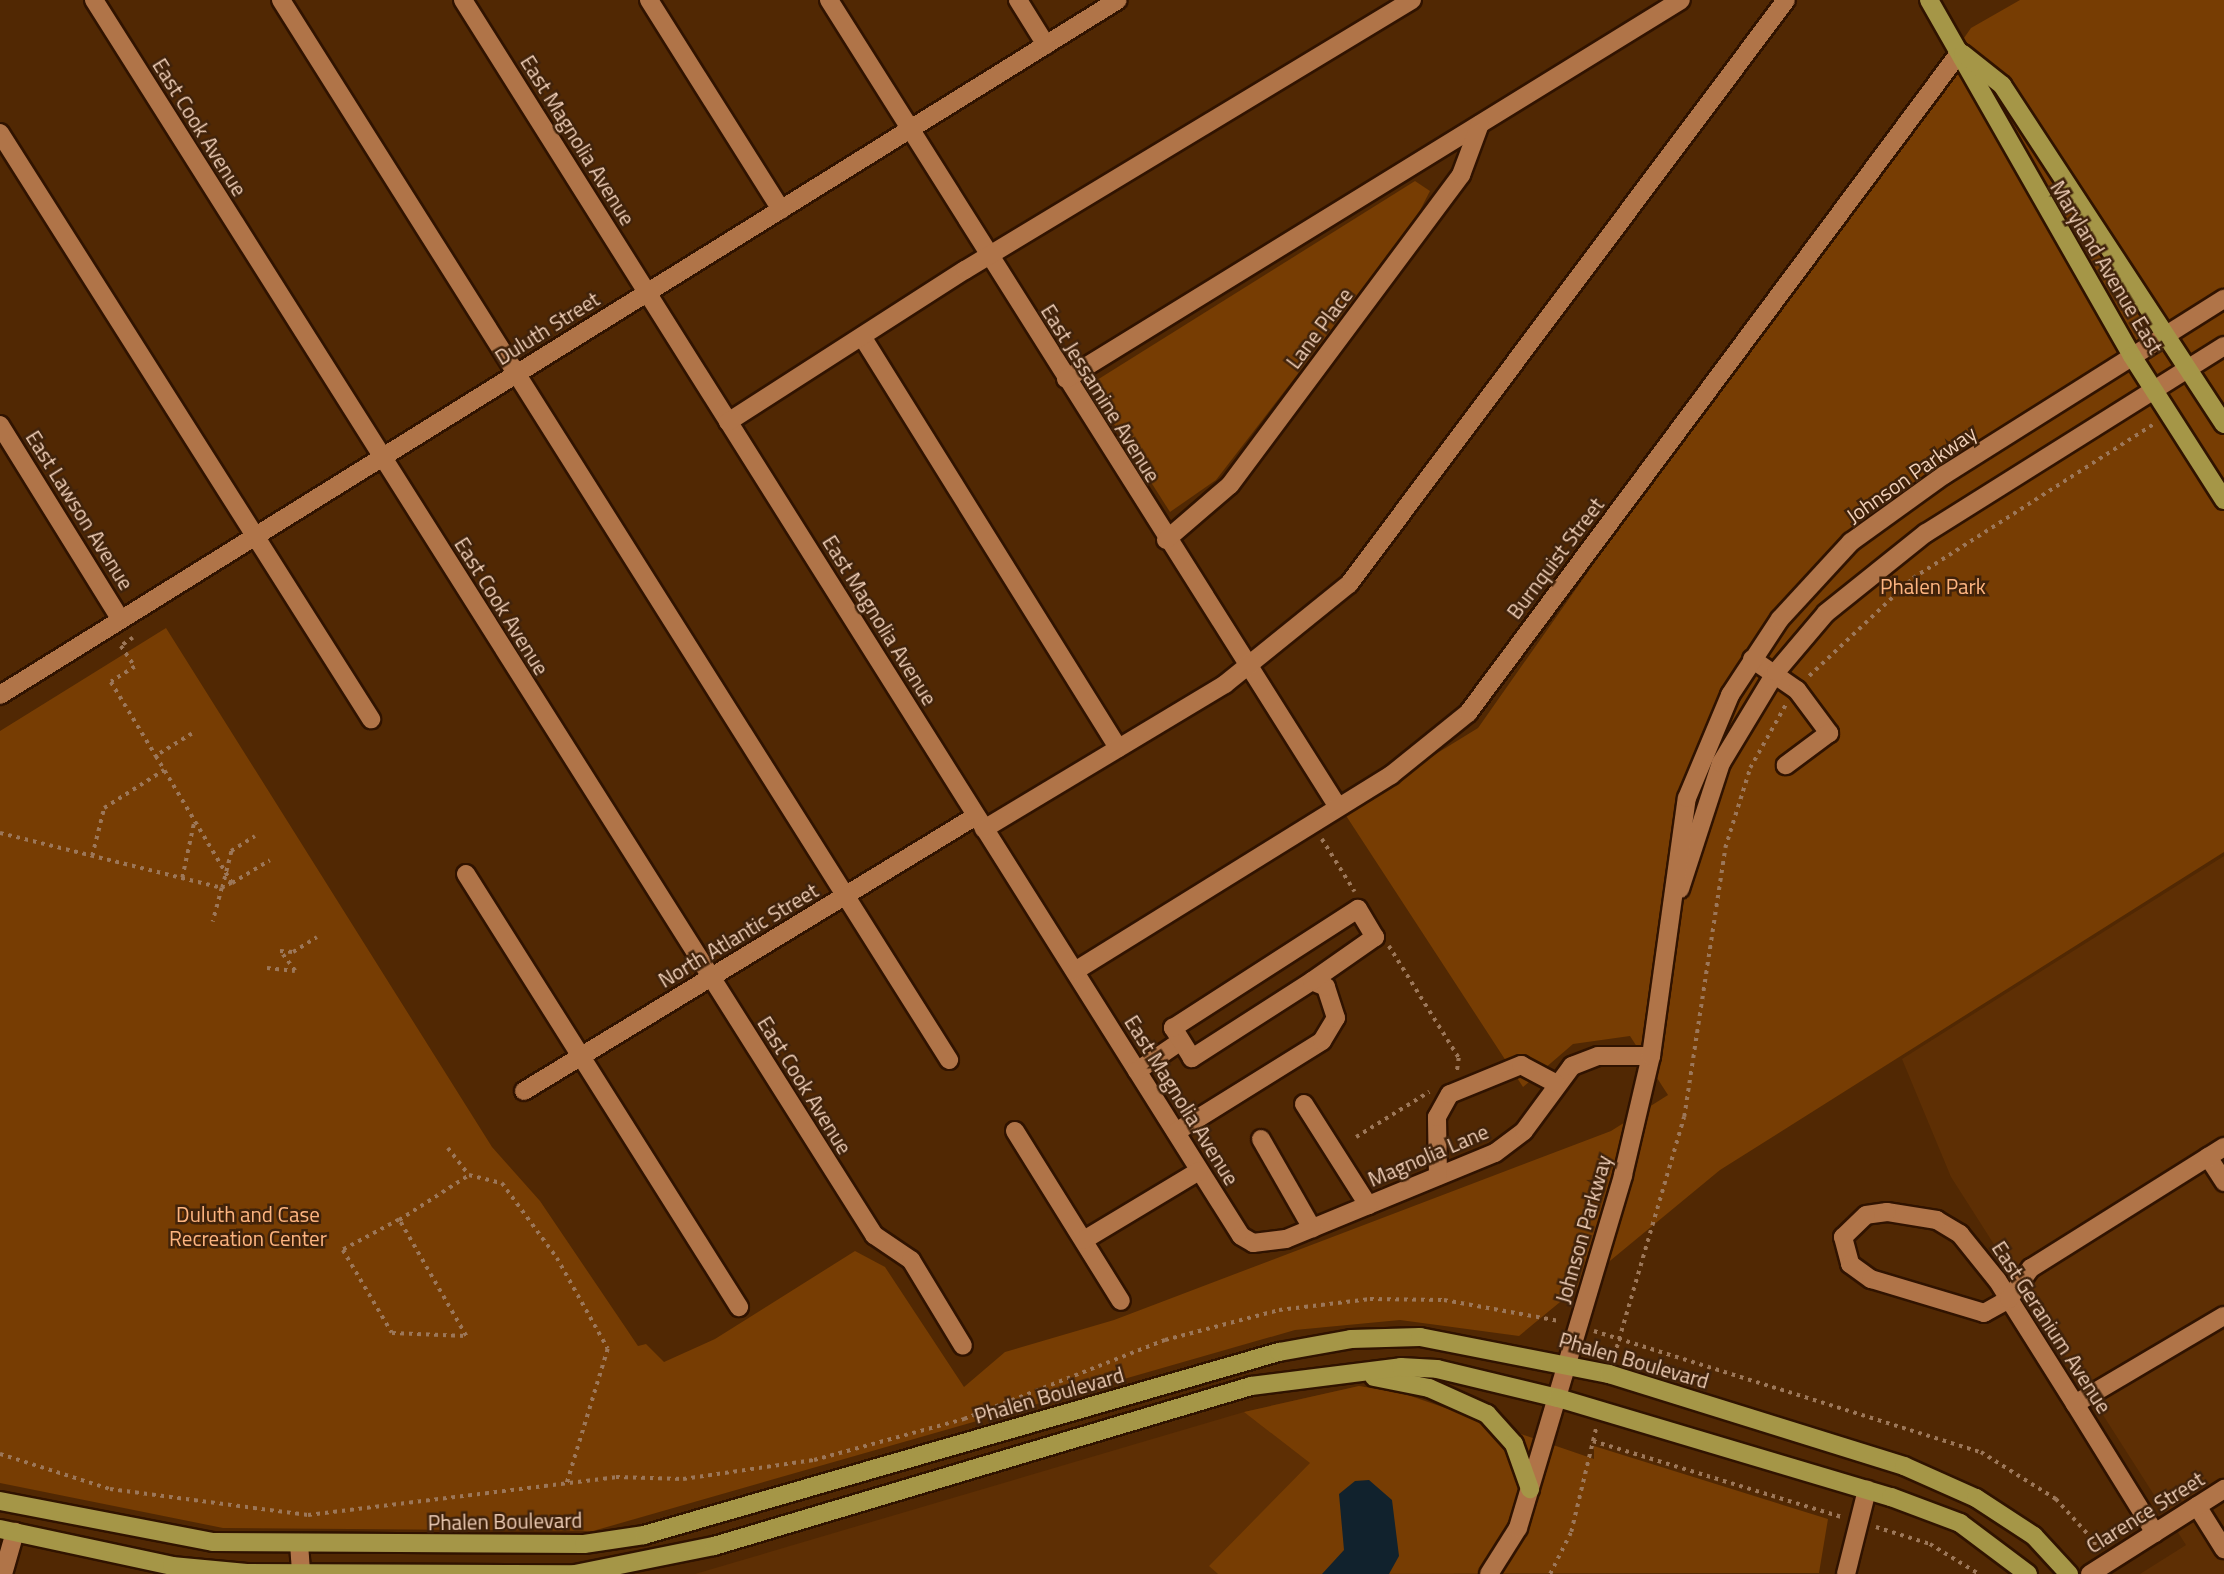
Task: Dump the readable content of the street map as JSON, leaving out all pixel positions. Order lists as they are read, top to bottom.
{
  "streets": {
    "main road": ["Maryland Avenue East", "Phalen Boulevard"],
    "street": [
      "East Cook Avenue",
      "East Magnolia Avenue",
      "Duluth Street",
      "Lane Place",
      "East Jessamine Avenue",
      "Johnson Parkway",
      "East Lawson Avenue",
      "Burnquist Street",
      "North Atlantic Street",
      "Magnolia Lane",
      "East Geranium Avenue",
      "Clarence Street"
    ]
  },
  "crossings": [
    ["East Cook Avenue", "Duluth Street"],
    ["East Cook Avenue", "North Atlantic Street"],
    ["East Magnolia Avenue", "Duluth Street"],
    ["East Magnolia Avenue", "Burnquist Street"],
    ["East Magnolia Avenue", "North Atlantic Street"],
    ["East Magnolia Avenue", "Magnolia Lane"],
    ["Maryland Avenue East", "Johnson Parkway"],
    ["Maryland Avenue East", "Burnquist Street"],
    ["Duluth Street", "East Jessamine Avenue"],
    ["Duluth Street", "East Lawson Avenue"],
    ["Lane Place", "East Jessamine Avenue"],
    ["East Jessamine Avenue", "Burnquist Street"],
    ["East Jessamine Avenue", "North Atlantic Street"],
    ["Johnson Parkway", "Magnolia Lane"],
    ["Johnson Parkway", "Phalen Boulevard"],
    ["East Geranium Avenue", "Clarence Street"]
  ],
  "parks": ["Phalen Park", "Duluth and Case Recreation Center"]
}
